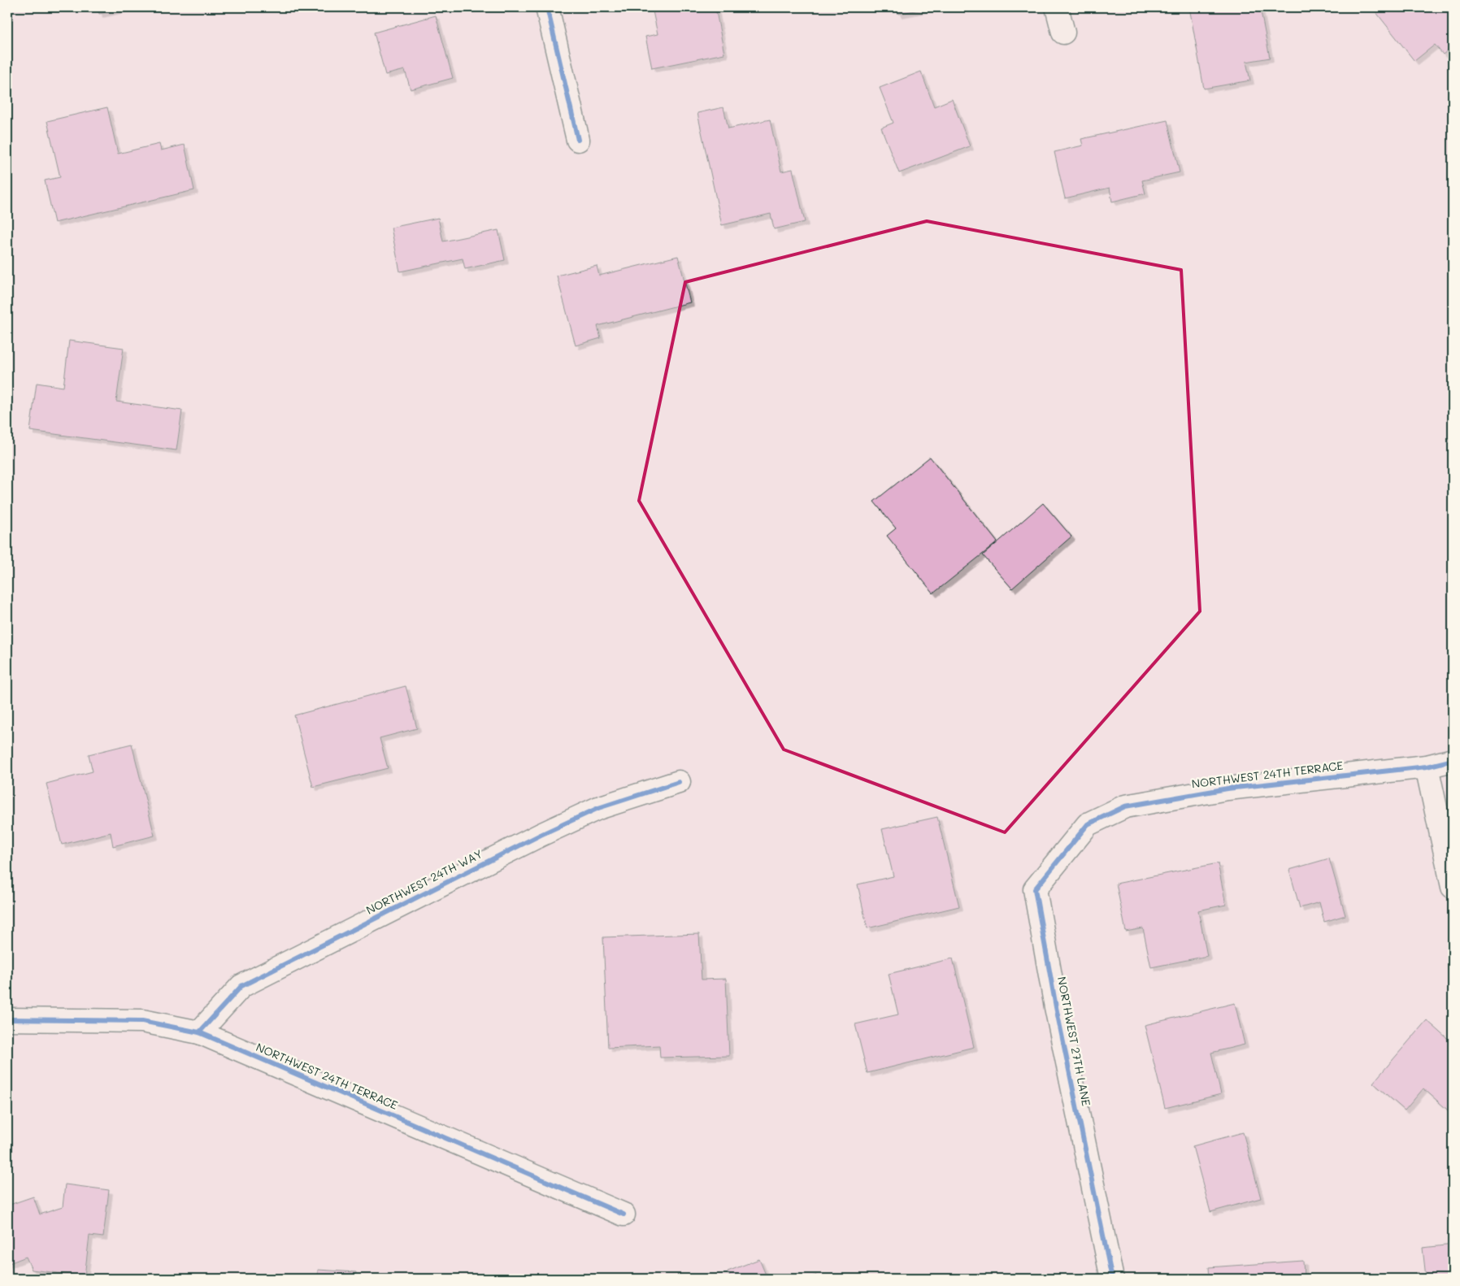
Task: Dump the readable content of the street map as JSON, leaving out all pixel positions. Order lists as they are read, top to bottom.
{
  "streets": {
    "street": ["NORTHWEST 24TH TERRACE", "NORTHWEST 24TH WAY", "NORTHWEST 27TH LANE"]
  },
  "crossings": [
    ["NORTHWEST 24TH TERRACE", "NORTHWEST 24TH WAY"],
    ["NORTHWEST 24TH TERRACE", "NORTHWEST 27TH LANE"]
  ]
}
